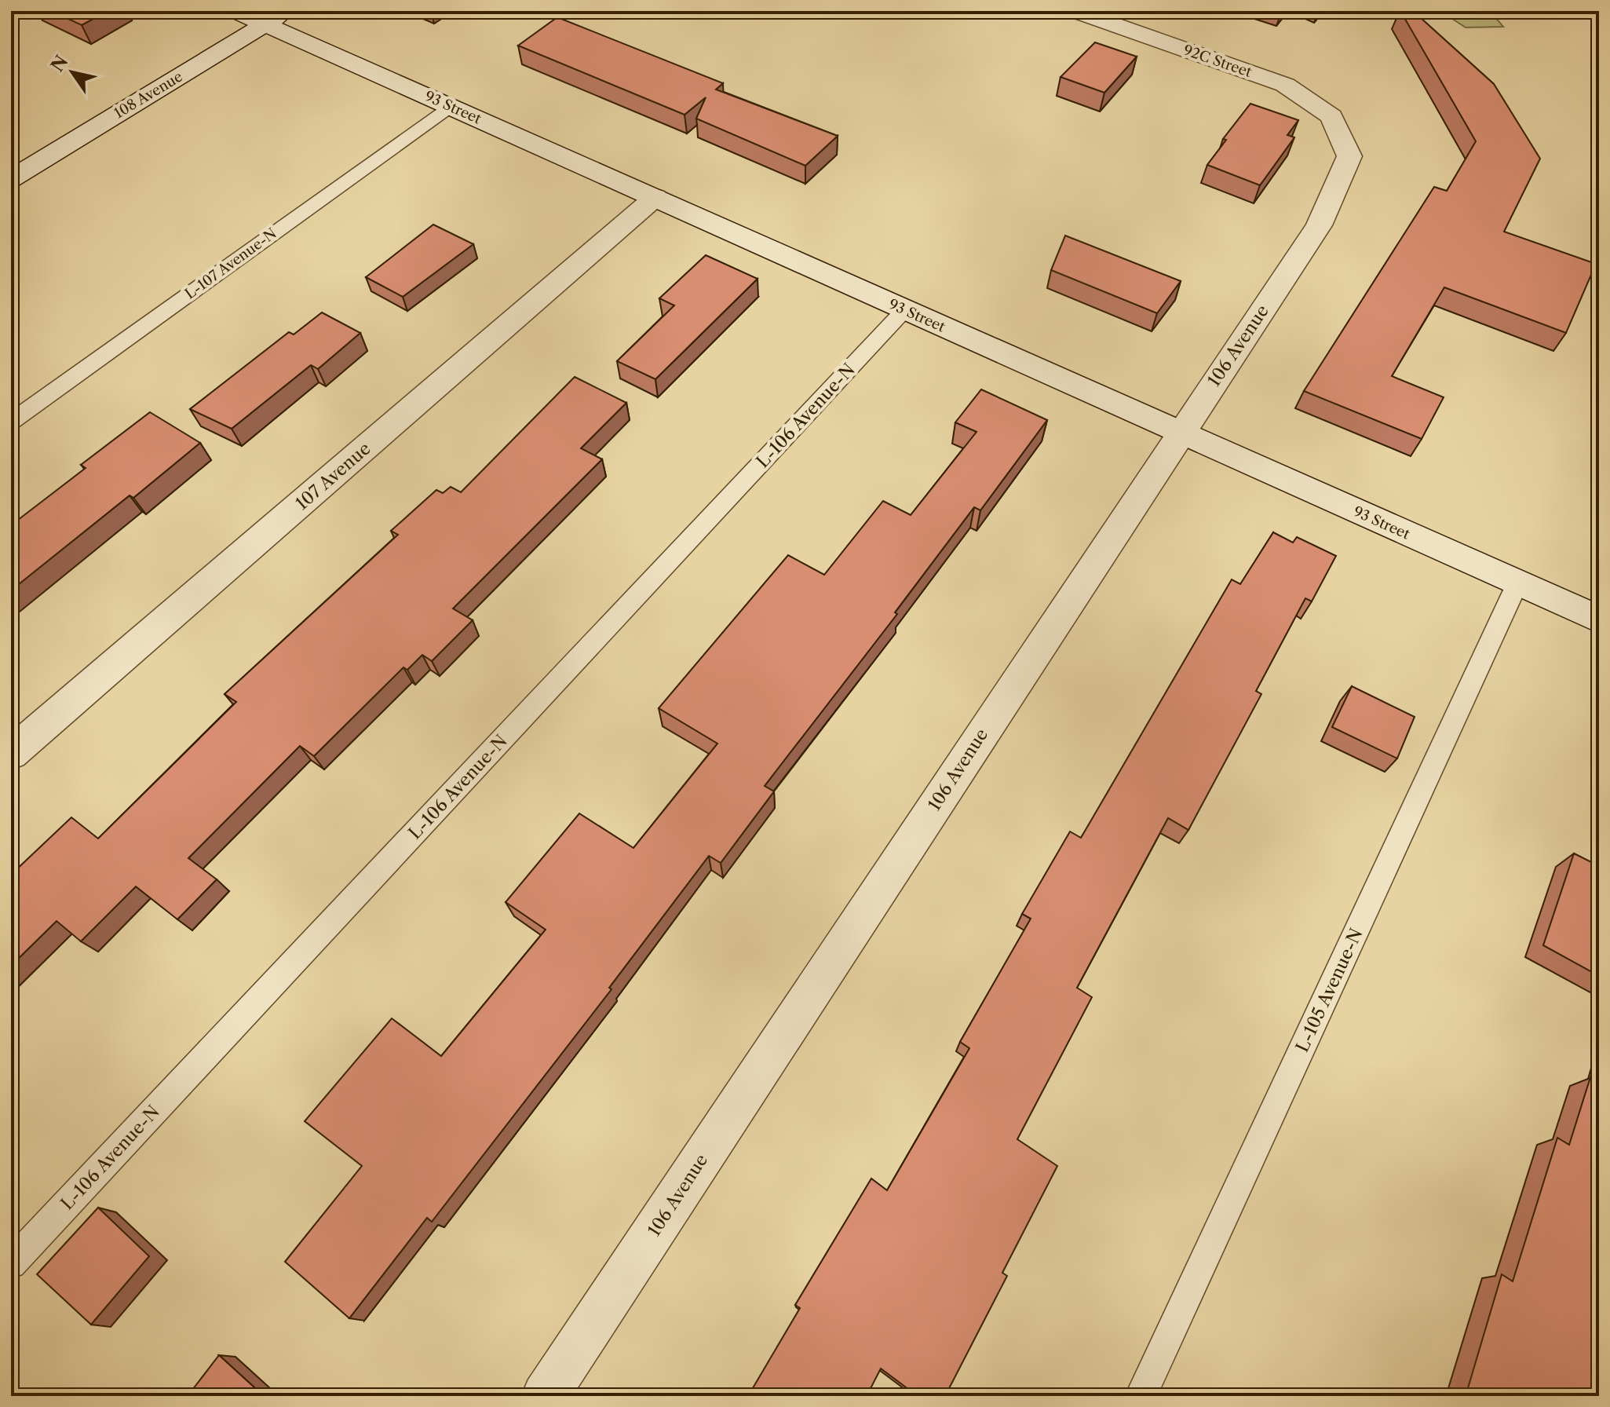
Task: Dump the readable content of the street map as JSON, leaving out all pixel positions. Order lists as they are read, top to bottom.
{
  "streets": {
    "street": [
      "92C Street",
      "108 Avenue",
      "93 Street",
      "106 Avenue",
      "107 Avenue"
    ],
    "lane": ["L-107 Avenue-N", "L-106 Avenue-N", "L-105 Avenue-N"]
  },
  "crossings": [
    ["92C Street", "106 Avenue"],
    ["108 Avenue", "93 Street"],
    ["93 Street", "L-107 Avenue-N"],
    ["93 Street", "106 Avenue"],
    ["93 Street", "L-106 Avenue-N"],
    ["93 Street", "107 Avenue"],
    ["93 Street", "L-105 Avenue-N"]
  ],
  "north": "top left"
}
